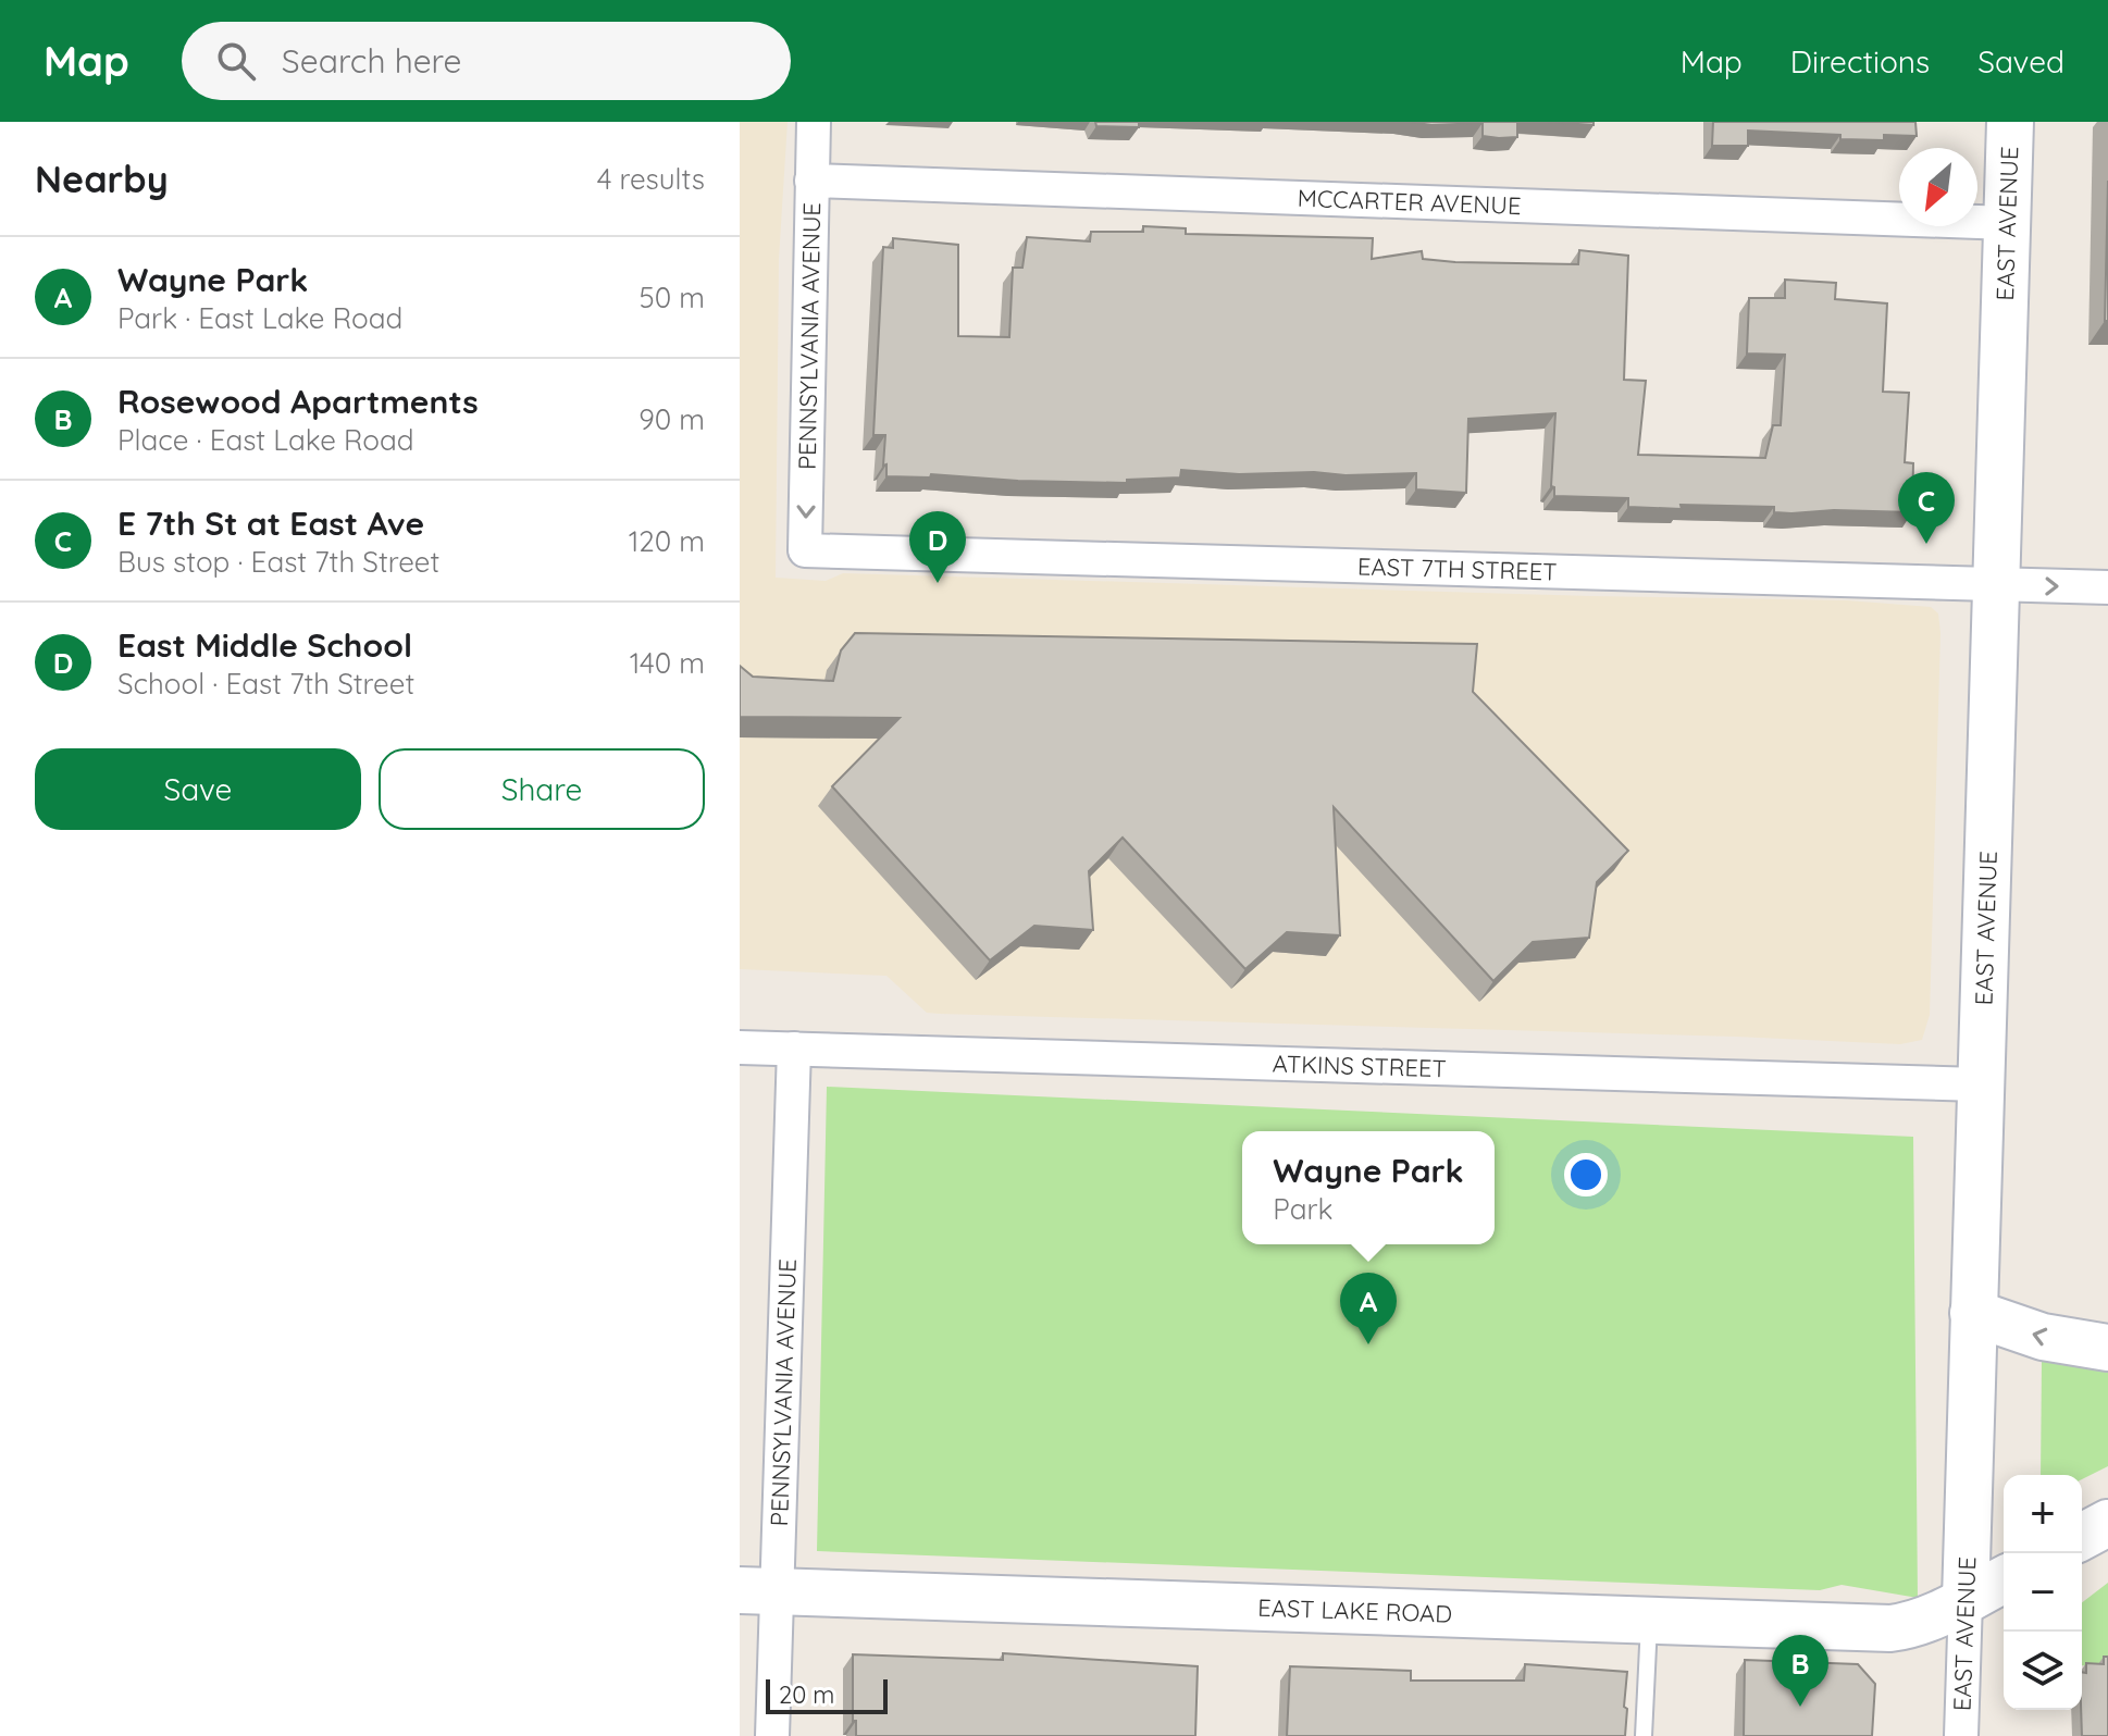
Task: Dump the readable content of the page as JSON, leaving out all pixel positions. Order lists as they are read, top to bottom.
{
  "streets": {
    "street": [
      "MCCARTER AVENUE",
      "EAST AVENUE",
      "PENNSYLVANIA AVENUE",
      "EAST 7TH STREET",
      "ATKINS STREET",
      "EAST LAKE ROAD"
    ]
  },
  "crossings": [
    ["MCCARTER AVENUE", "EAST AVENUE"],
    ["MCCARTER AVENUE", "PENNSYLVANIA AVENUE"],
    ["EAST AVENUE", "EAST 7TH STREET"],
    ["EAST AVENUE", "ATKINS STREET"],
    ["EAST AVENUE", "EAST LAKE ROAD"],
    ["PENNSYLVANIA AVENUE", "EAST 7TH STREET"],
    ["PENNSYLVANIA AVENUE", "ATKINS STREET"],
    ["PENNSYLVANIA AVENUE", "EAST LAKE ROAD"]
  ],
  "scale_bar": "20 m",
  "north": "bottom left",
  "page": {
    "header": "Map",
    "search": "Search here",
    "nav": ["Map", "Directions", "Saved"],
    "heading": ["Nearby", "4 results"],
    "list": [
      {
        "mark": "A",
        "name": "Wayne Park",
        "note": "Park · East Lake Road",
        "value": "50 m"
      },
      {
        "mark": "B",
        "name": "Rosewood Apartments",
        "note": "Place · East Lake Road",
        "value": "90 m"
      },
      {
        "mark": "C",
        "name": "E 7th St at East Ave",
        "note": "Bus stop · East 7th Street",
        "value": "120 m"
      },
      {
        "mark": "D",
        "name": "East Middle School",
        "note": "School · East 7th Street",
        "value": "140 m"
      }
    ],
    "pins": [
      "C",
      "D",
      "A",
      "B"
    ],
    "buttons": ["Save", "Share"],
    "popup": ["Wayne Park", "Park"],
    "map_buttons": ["+", "−"],
    "scale": "20 m"
  }
}
